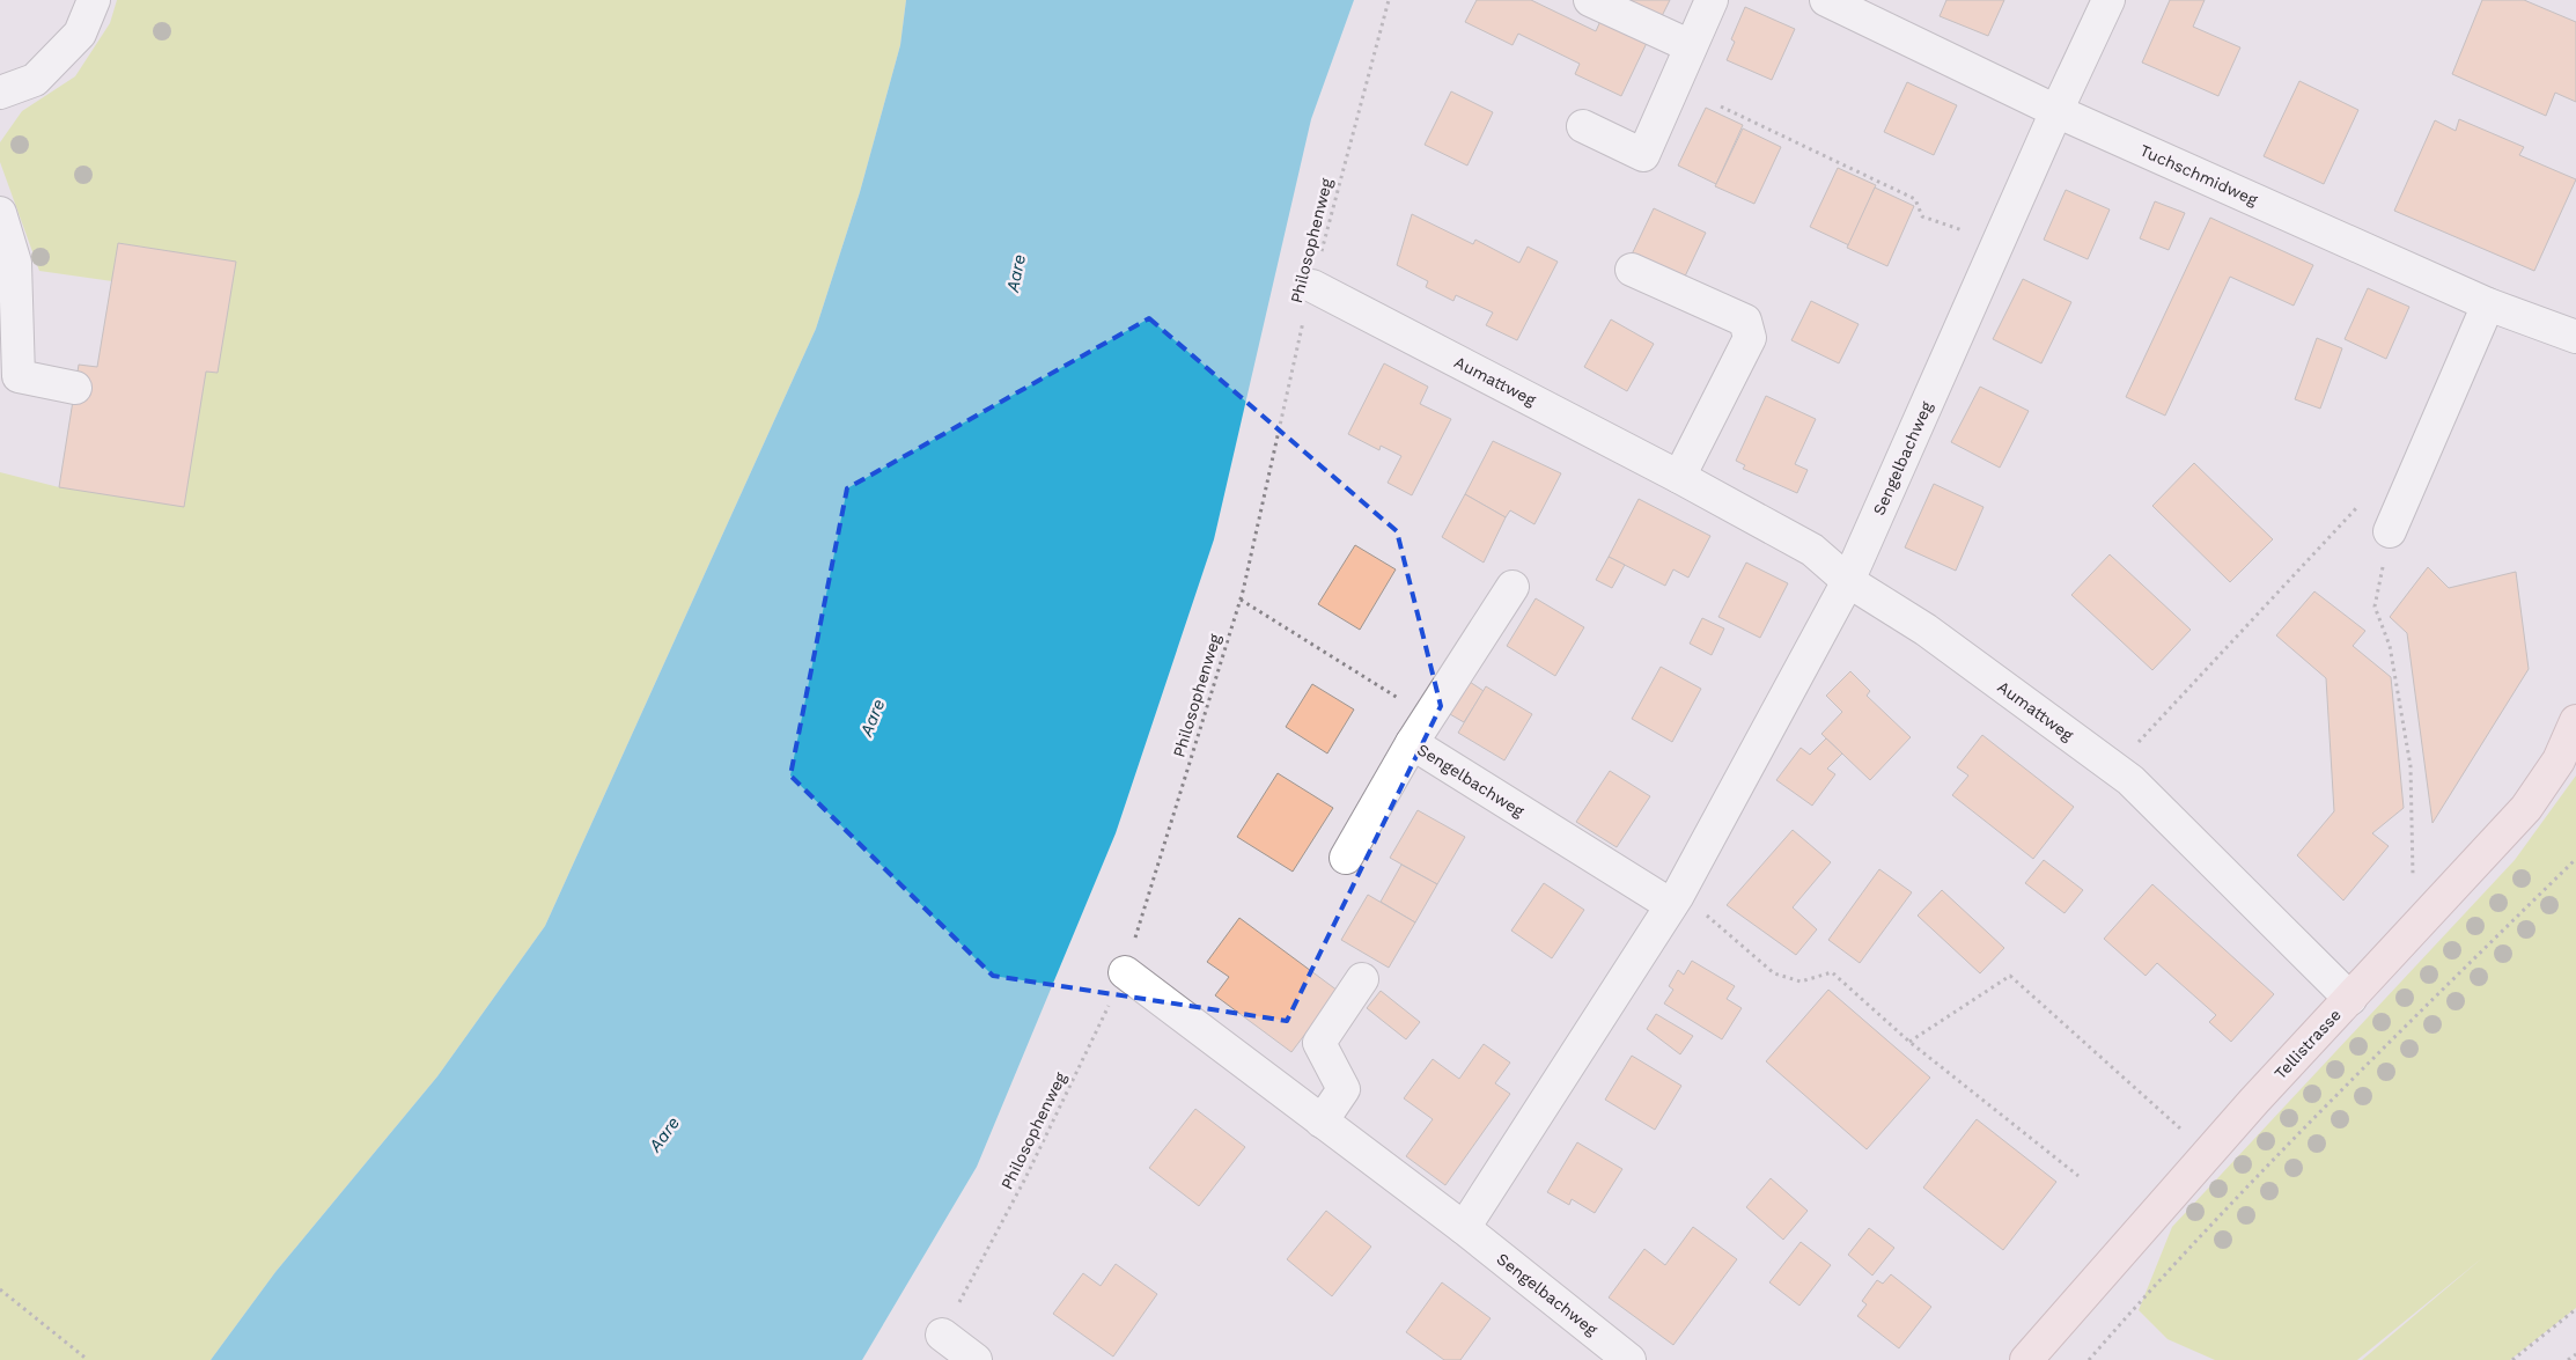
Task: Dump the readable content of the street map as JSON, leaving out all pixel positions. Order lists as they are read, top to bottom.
{
  "streets": {
    "main road": ["Tellistrasse"],
    "street": ["Tuchschmidweg", "Aumattweg", "Sengelbachweg"],
    "path": ["Philosophenweg"]
  },
  "crossings": [
    ["Tuchschmidweg", "Sengelbachweg"],
    ["Philosophenweg", "Aumattweg"],
    ["Philosophenweg", "Sengelbachweg"],
    ["Aumattweg", "Sengelbachweg"],
    ["Aumattweg", "Tellistrasse"]
  ],
  "water": ["Aare"]
}
